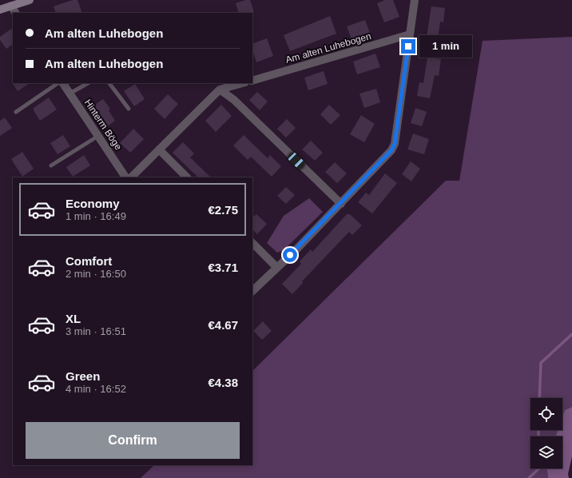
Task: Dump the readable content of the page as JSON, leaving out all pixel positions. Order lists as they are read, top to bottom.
{
  "streets": {
    "street": ["Am alten Luhebogen", "Hinterm Böge"]
  },
  "page": {
    "banner": ["Am alten Luhebogen", "Am alten Luhebogen"],
    "bubble": "1 min",
    "list": [
      {
        "name": "Economy",
        "note": "1 min · 16:49",
        "value": "€2.75"
      },
      {
        "name": "Comfort",
        "note": "2 min · 16:50",
        "value": "€3.71"
      },
      {
        "name": "XL",
        "note": "3 min · 16:51",
        "value": "€4.67"
      },
      {
        "name": "Green",
        "note": "4 min · 16:52",
        "value": "€4.38"
      }
    ],
    "buttons": "Confirm"
  }
}
